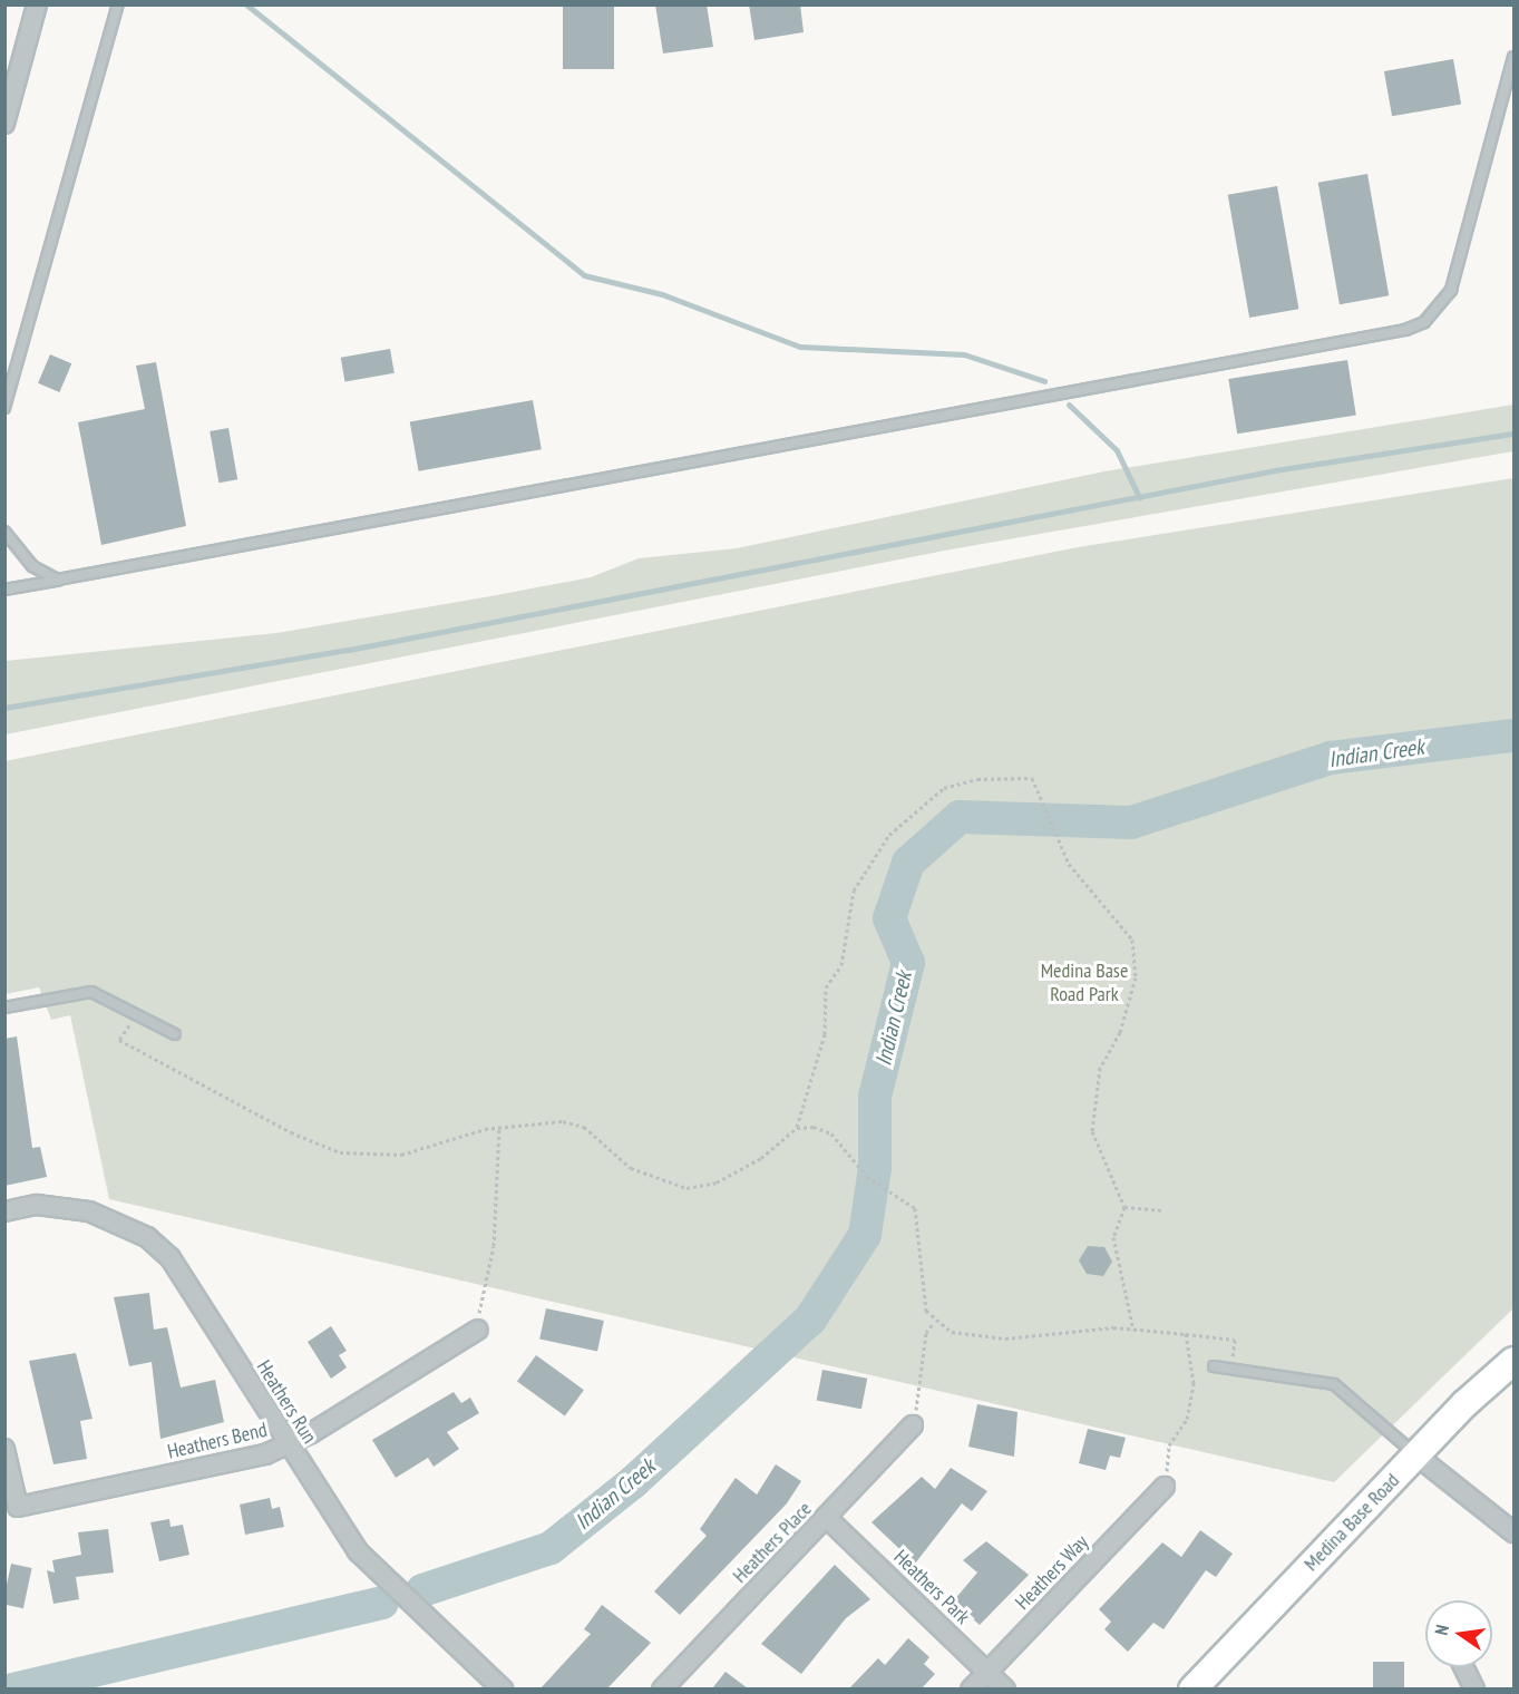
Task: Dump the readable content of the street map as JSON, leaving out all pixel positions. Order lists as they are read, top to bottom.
{
  "streets": {
    "street": [
      "Heathers Run",
      "Heathers Bend",
      "Medina Base Road",
      "Heathers Place",
      "Heathers Way",
      "Heathers Park"
    ]
  },
  "crossings": [
    ["Heathers Run", "Heathers Bend"],
    ["Heathers Place", "Heathers Park"],
    ["Heathers Way", "Heathers Park"]
  ],
  "water": ["Indian Creek"],
  "parks": ["Medina Base Road Park"],
  "north": "left"
}
